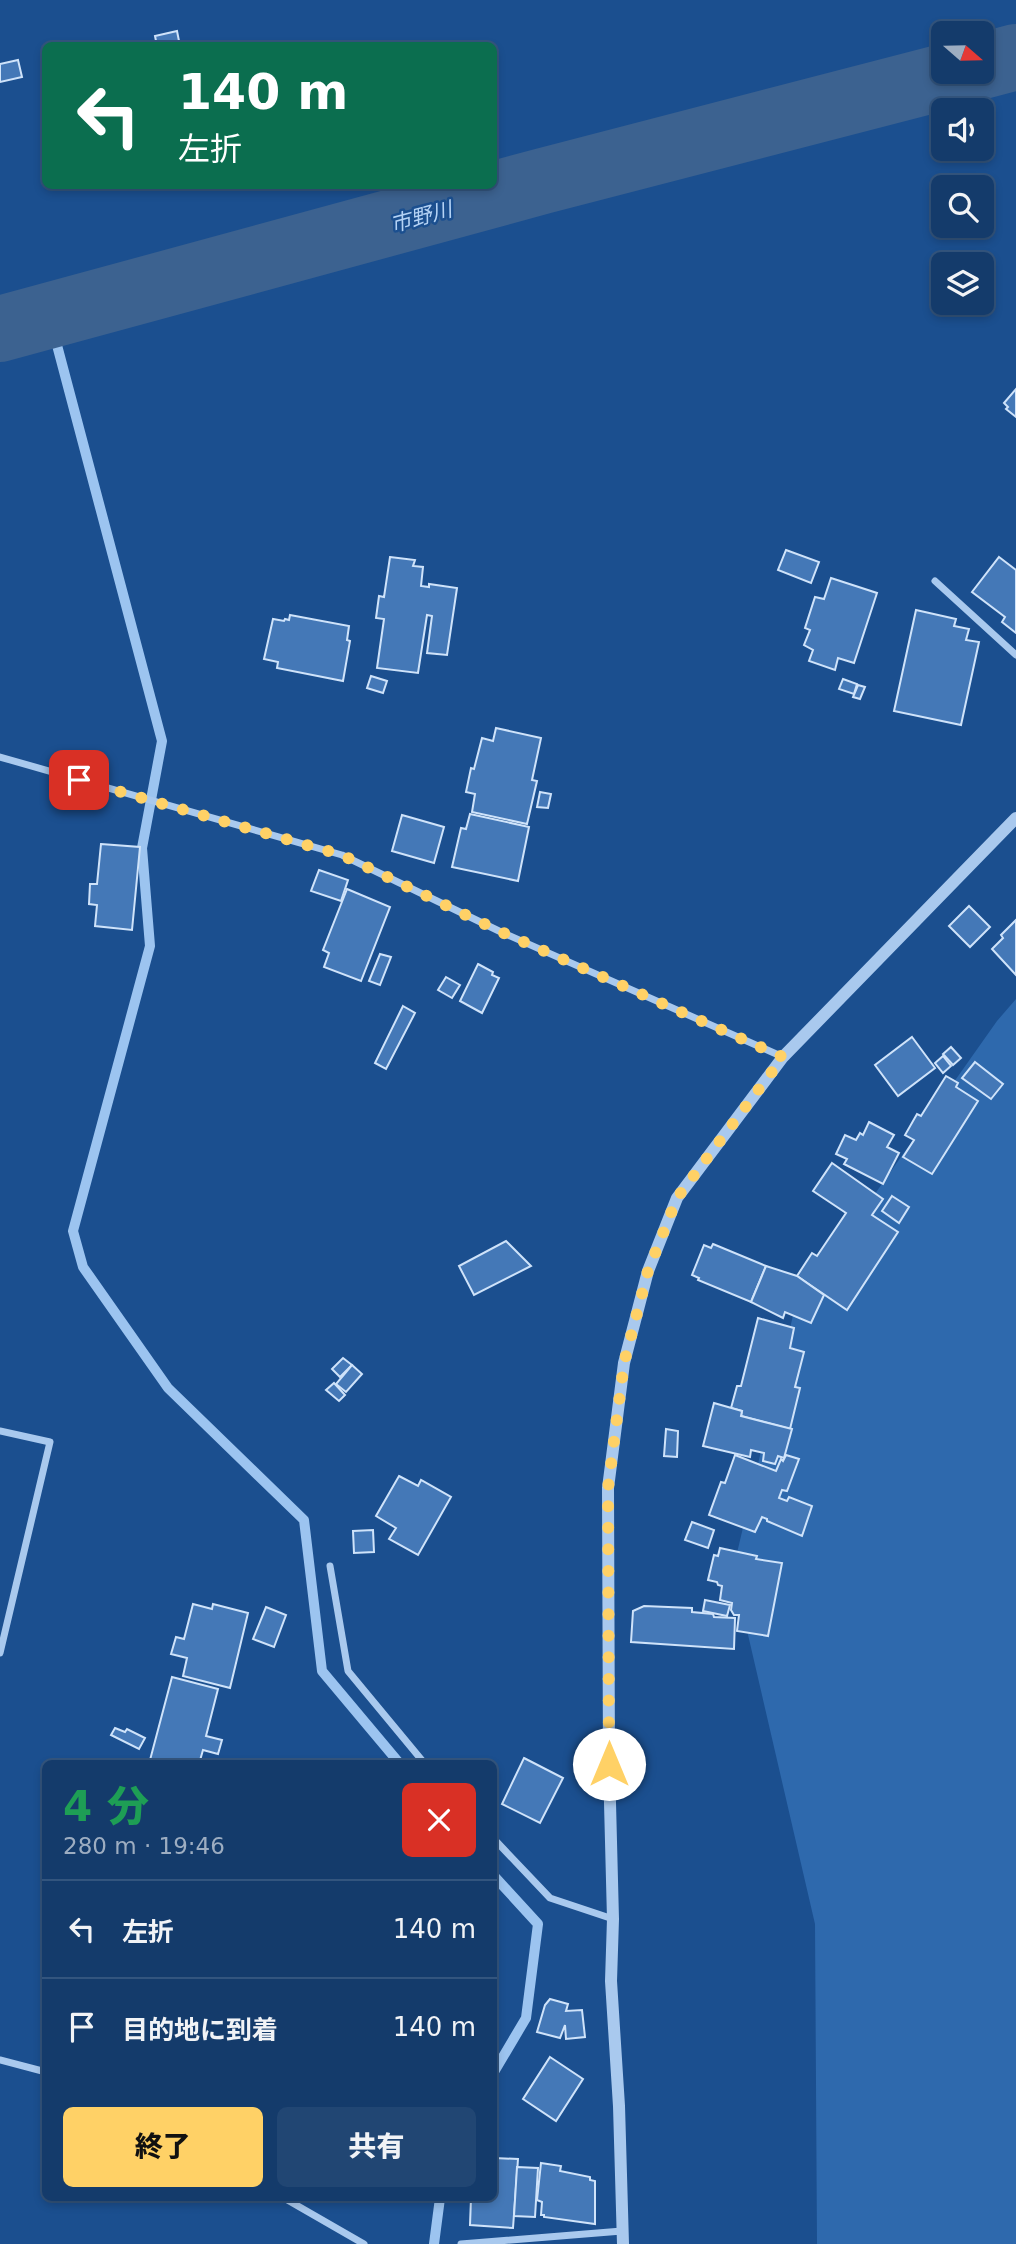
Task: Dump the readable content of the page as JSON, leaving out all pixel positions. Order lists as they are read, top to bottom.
{
  "water": ["市野川"],
  "north": "right",
  "page": {
    "turn": ["140 m", "左折"],
    "heading": ["4 分", "280 m · 19:46"],
    "list": [
      {
        "name": "左折",
        "value": "140 m"
      },
      {
        "name": "目的地に到着",
        "value": "140 m"
      }
    ],
    "buttons": ["終了", "共有"]
  }
}
